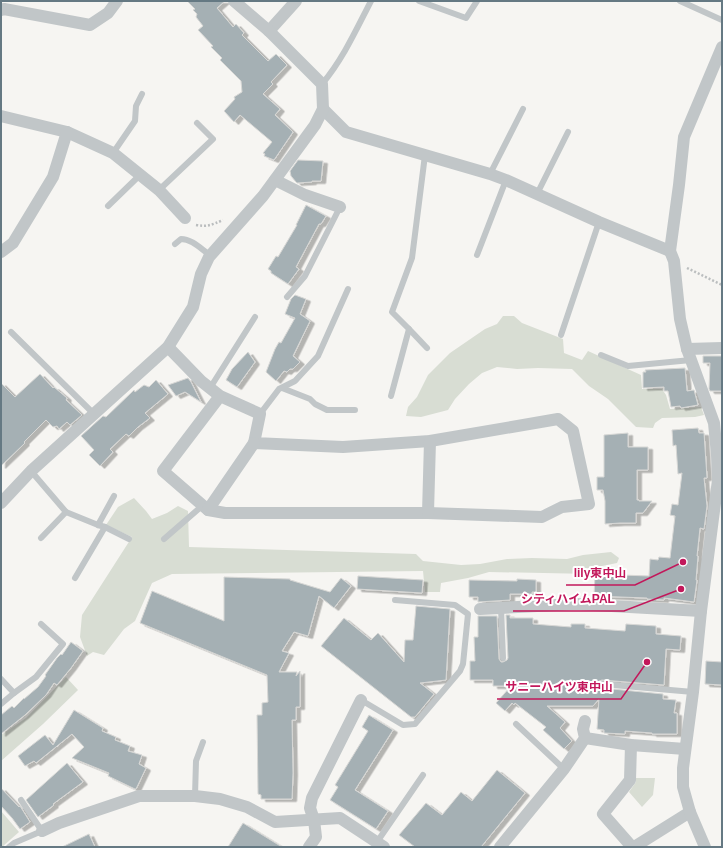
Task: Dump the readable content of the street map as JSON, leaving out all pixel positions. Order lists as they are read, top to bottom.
{
  "places": ["lily東中山", "シティハイムPAL", "サニーハイツ東中山"]
}
